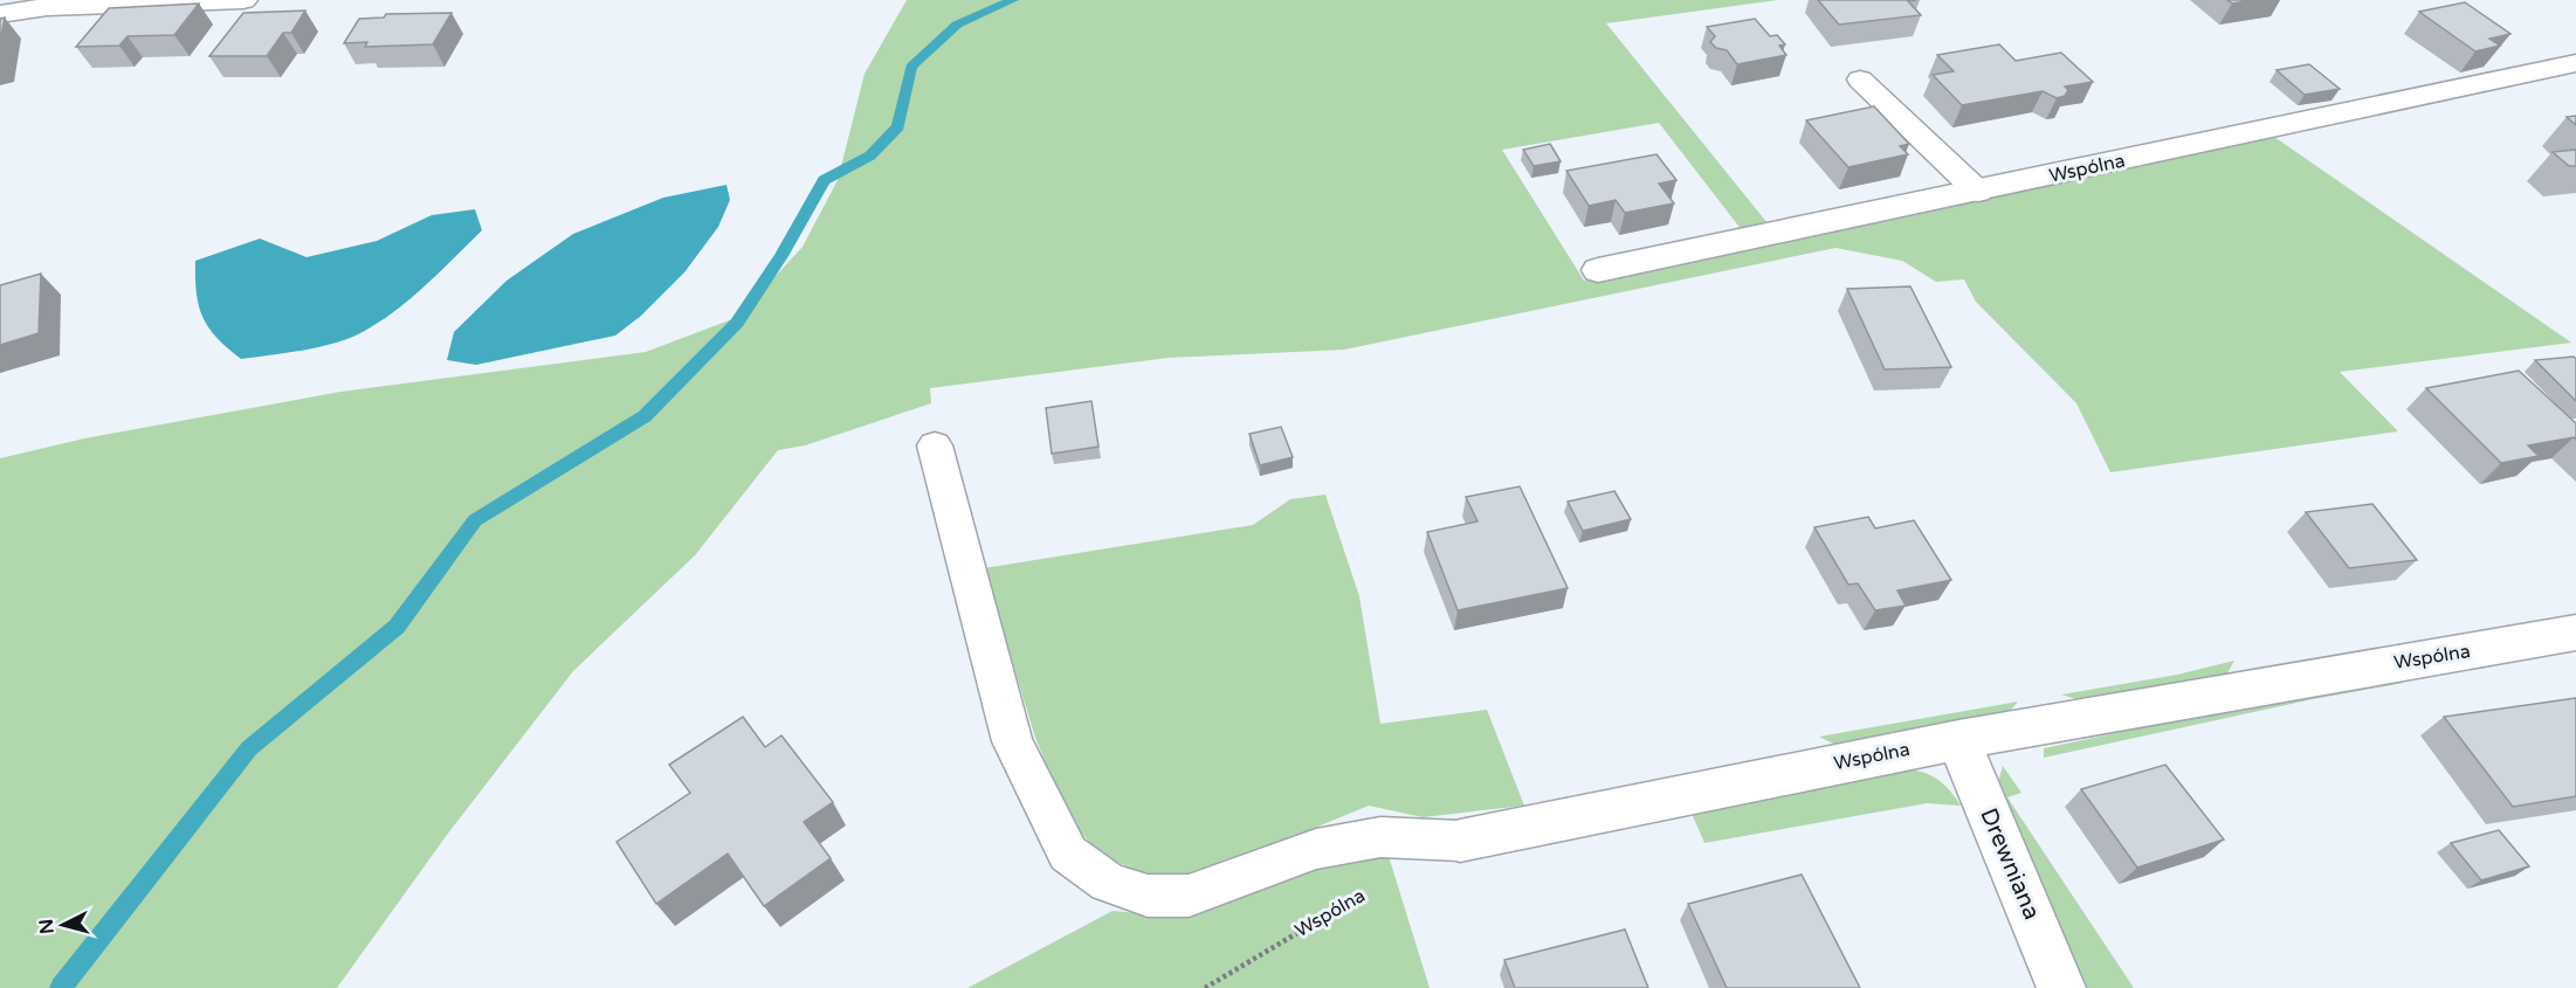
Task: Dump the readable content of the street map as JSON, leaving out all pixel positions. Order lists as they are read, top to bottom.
{
  "streets": {
    "street": ["Wspólna", "Drewniana"]
  },
  "crossings": [
    ["Wspólna", "Drewniana"]
  ],
  "north": "left"
}
